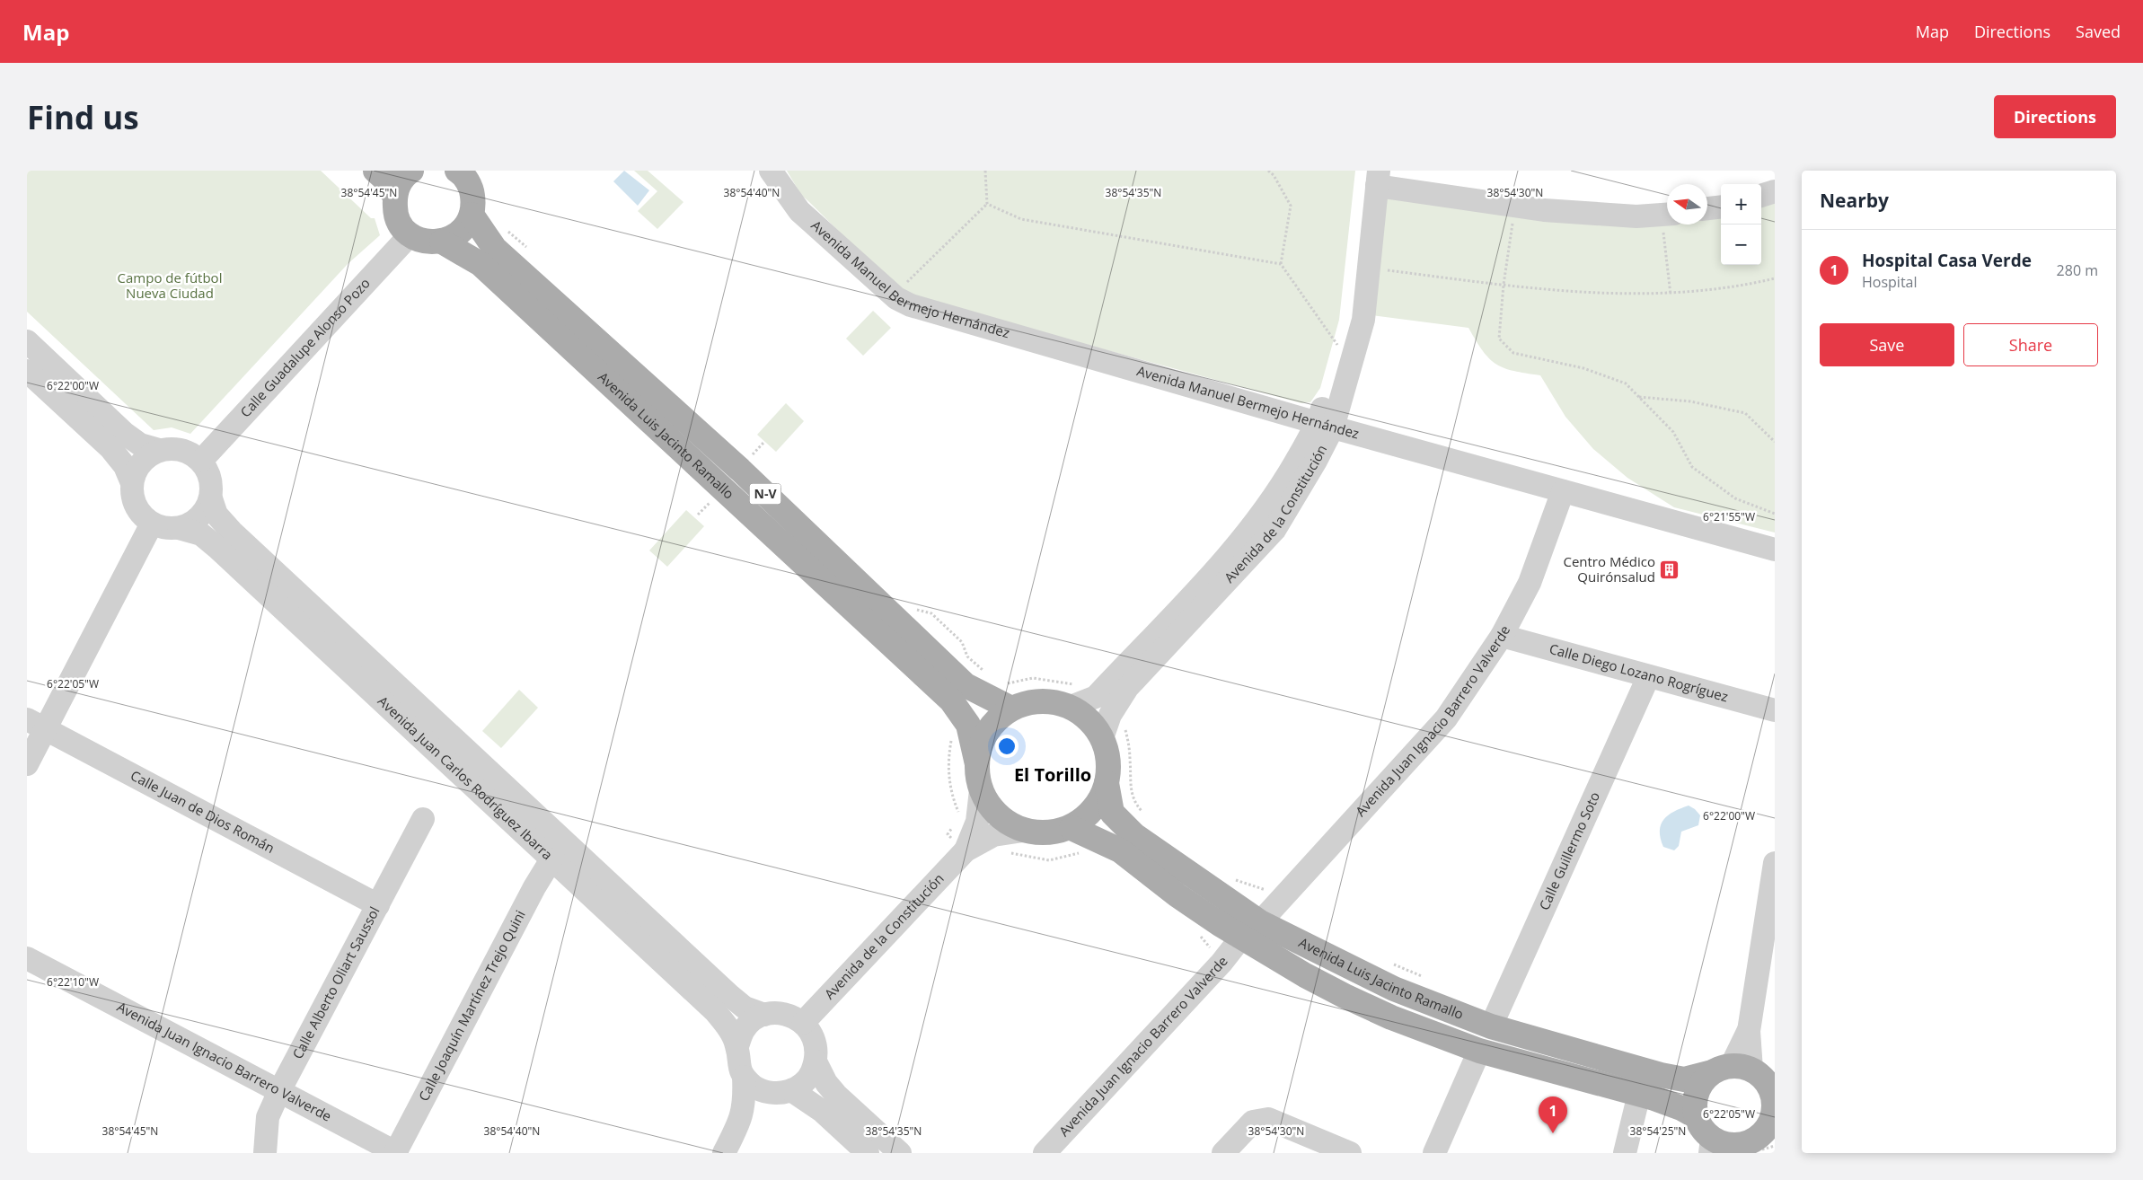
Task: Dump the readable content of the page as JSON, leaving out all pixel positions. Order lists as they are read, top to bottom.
{
  "streets": {
    "main road": ["Avenida Luis Jacinto Ramallo", "N-V"],
    "street": [
      "Avenida Manuel Bermejo Hernández",
      "Calle Guadalupe Alonso Pozo",
      "Avenida de la Constitución",
      "Calle Diego Lozano Rogríguez",
      "Avenida Juan Ignacio Barrero Valverde",
      "Avenida Juan Carlos Rodríguez Ibarra",
      "Calle Juan de Dios Román",
      "Calle Guillermo Soto",
      "Calle Alberto Oliart Saussol",
      "Calle Joaquín Martínez Trejo Quini"
    ]
  },
  "crossings": [
    ["Avenida Manuel Bermejo Hernández", "Avenida de la Constitución"],
    ["Avenida Manuel Bermejo Hernández", "Avenida Juan Ignacio Barrero Valverde"],
    ["Calle Guadalupe Alonso Pozo", "Avenida Juan Carlos Rodríguez Ibarra"],
    ["Avenida Luis Jacinto Ramallo", "Avenida de la Constitución"],
    ["Avenida Luis Jacinto Ramallo", "Avenida Juan Ignacio Barrero Valverde"],
    ["Avenida Luis Jacinto Ramallo", "Calle Guillermo Soto"],
    ["Avenida de la Constitución", "Avenida Juan Carlos Rodríguez Ibarra"],
    ["Calle Diego Lozano Rogríguez", "Avenida Juan Ignacio Barrero Valverde"],
    ["Calle Diego Lozano Rogríguez", "Calle Guillermo Soto"],
    ["Avenida Juan Ignacio Barrero Valverde", "Calle Alberto Oliart Saussol"],
    ["Avenida Juan Ignacio Barrero Valverde", "Calle Joaquín Martínez Trejo Quini"],
    ["Avenida Juan Carlos Rodríguez Ibarra", "Calle Joaquín Martínez Trejo Quini"],
    ["Calle Juan de Dios Román", "Calle Alberto Oliart Saussol"]
  ],
  "districts": ["El Torillo"],
  "parks": ["Campo de fútbol Nueva Ciudad"],
  "places": {
    "building": ["Centro Médico Quirónsalud"]
  },
  "north": "left",
  "page": {
    "header": "Map",
    "nav": ["Map", "Directions", "Saved"],
    "buttons": [
      "Directions",
      ["Save", "Share"]
    ],
    "title": "Find us",
    "heading": "Nearby",
    "map_buttons": ["+", "−"],
    "list": [
      {
        "mark": "1",
        "name": "Hospital Casa Verde",
        "note": "Hospital",
        "value": "280 m"
      }
    ],
    "pins": "1"
  },
  "coordinates": [
    "38°54'45\"N",
    "38°54'40\"N",
    "38°54'35\"N",
    "38°54'30\"N",
    "6°22'00\"W",
    "6°21'55\"W",
    "6°22'05\"W",
    "6°22'10\"W",
    "38°54'25\"N"
  ]
}
